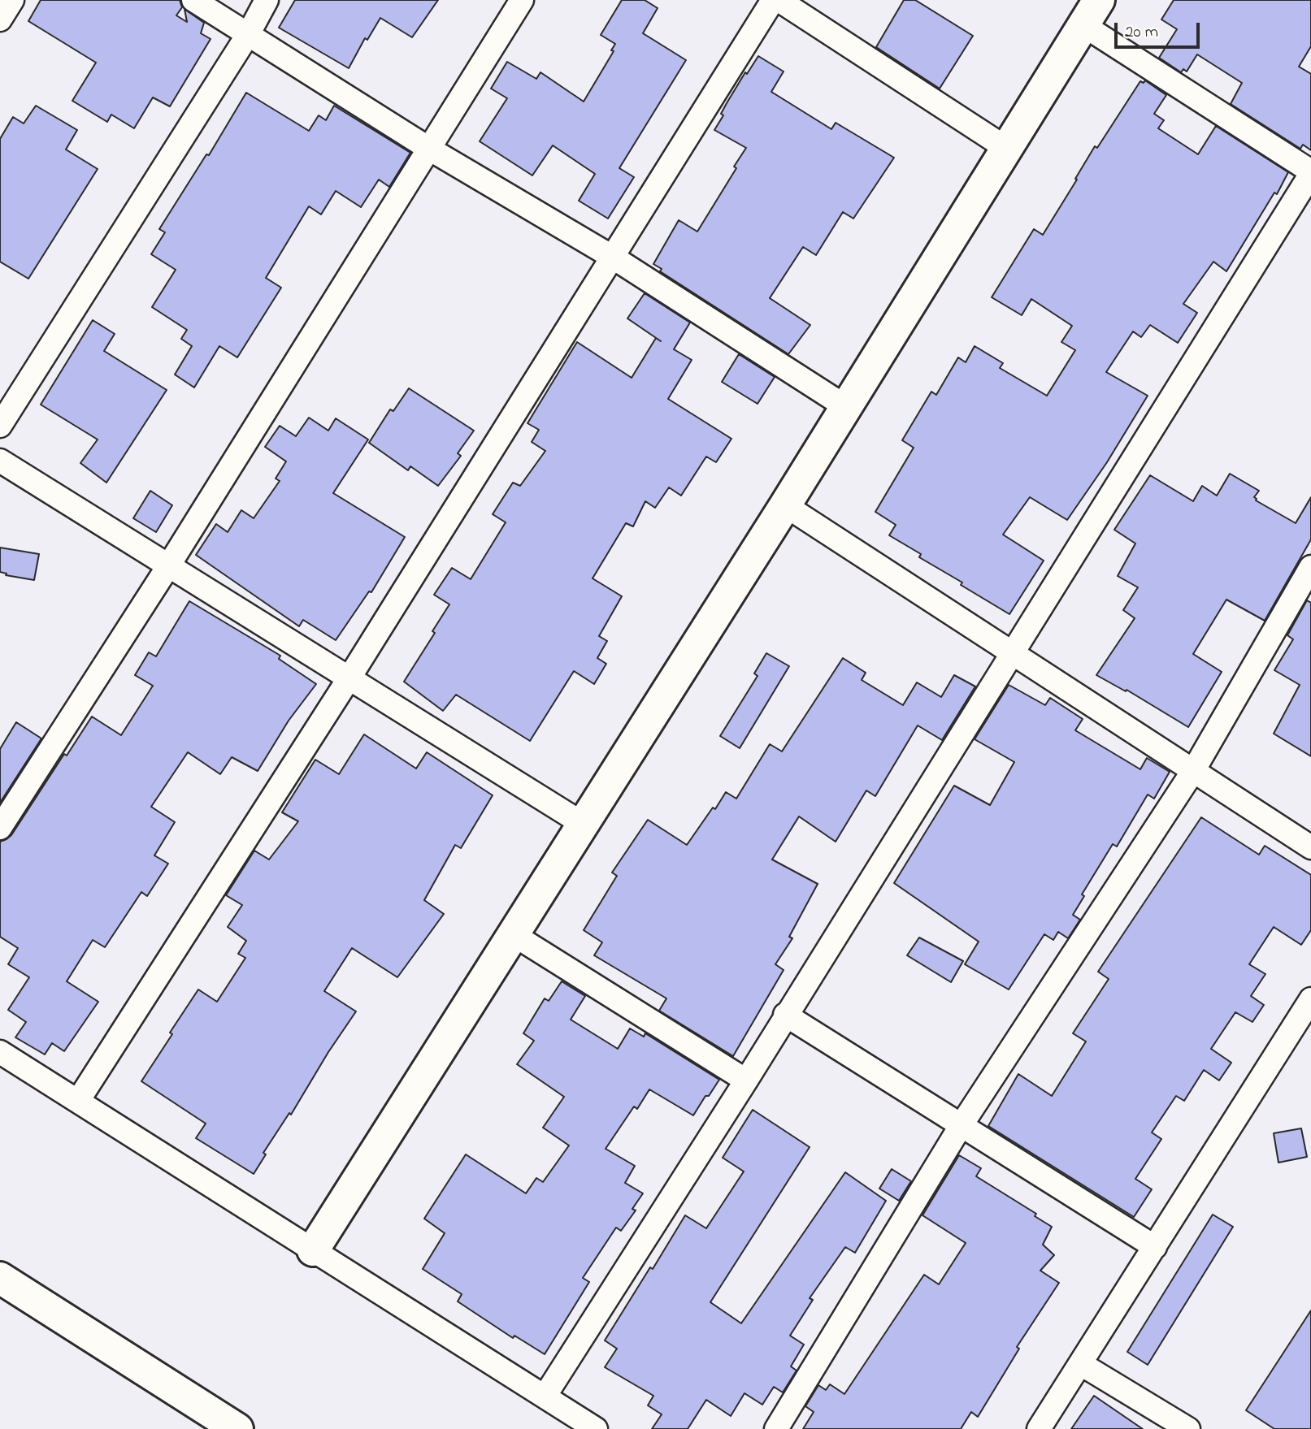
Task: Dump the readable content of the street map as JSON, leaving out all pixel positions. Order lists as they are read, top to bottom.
{
  "scale_bar": "20 m"
}
